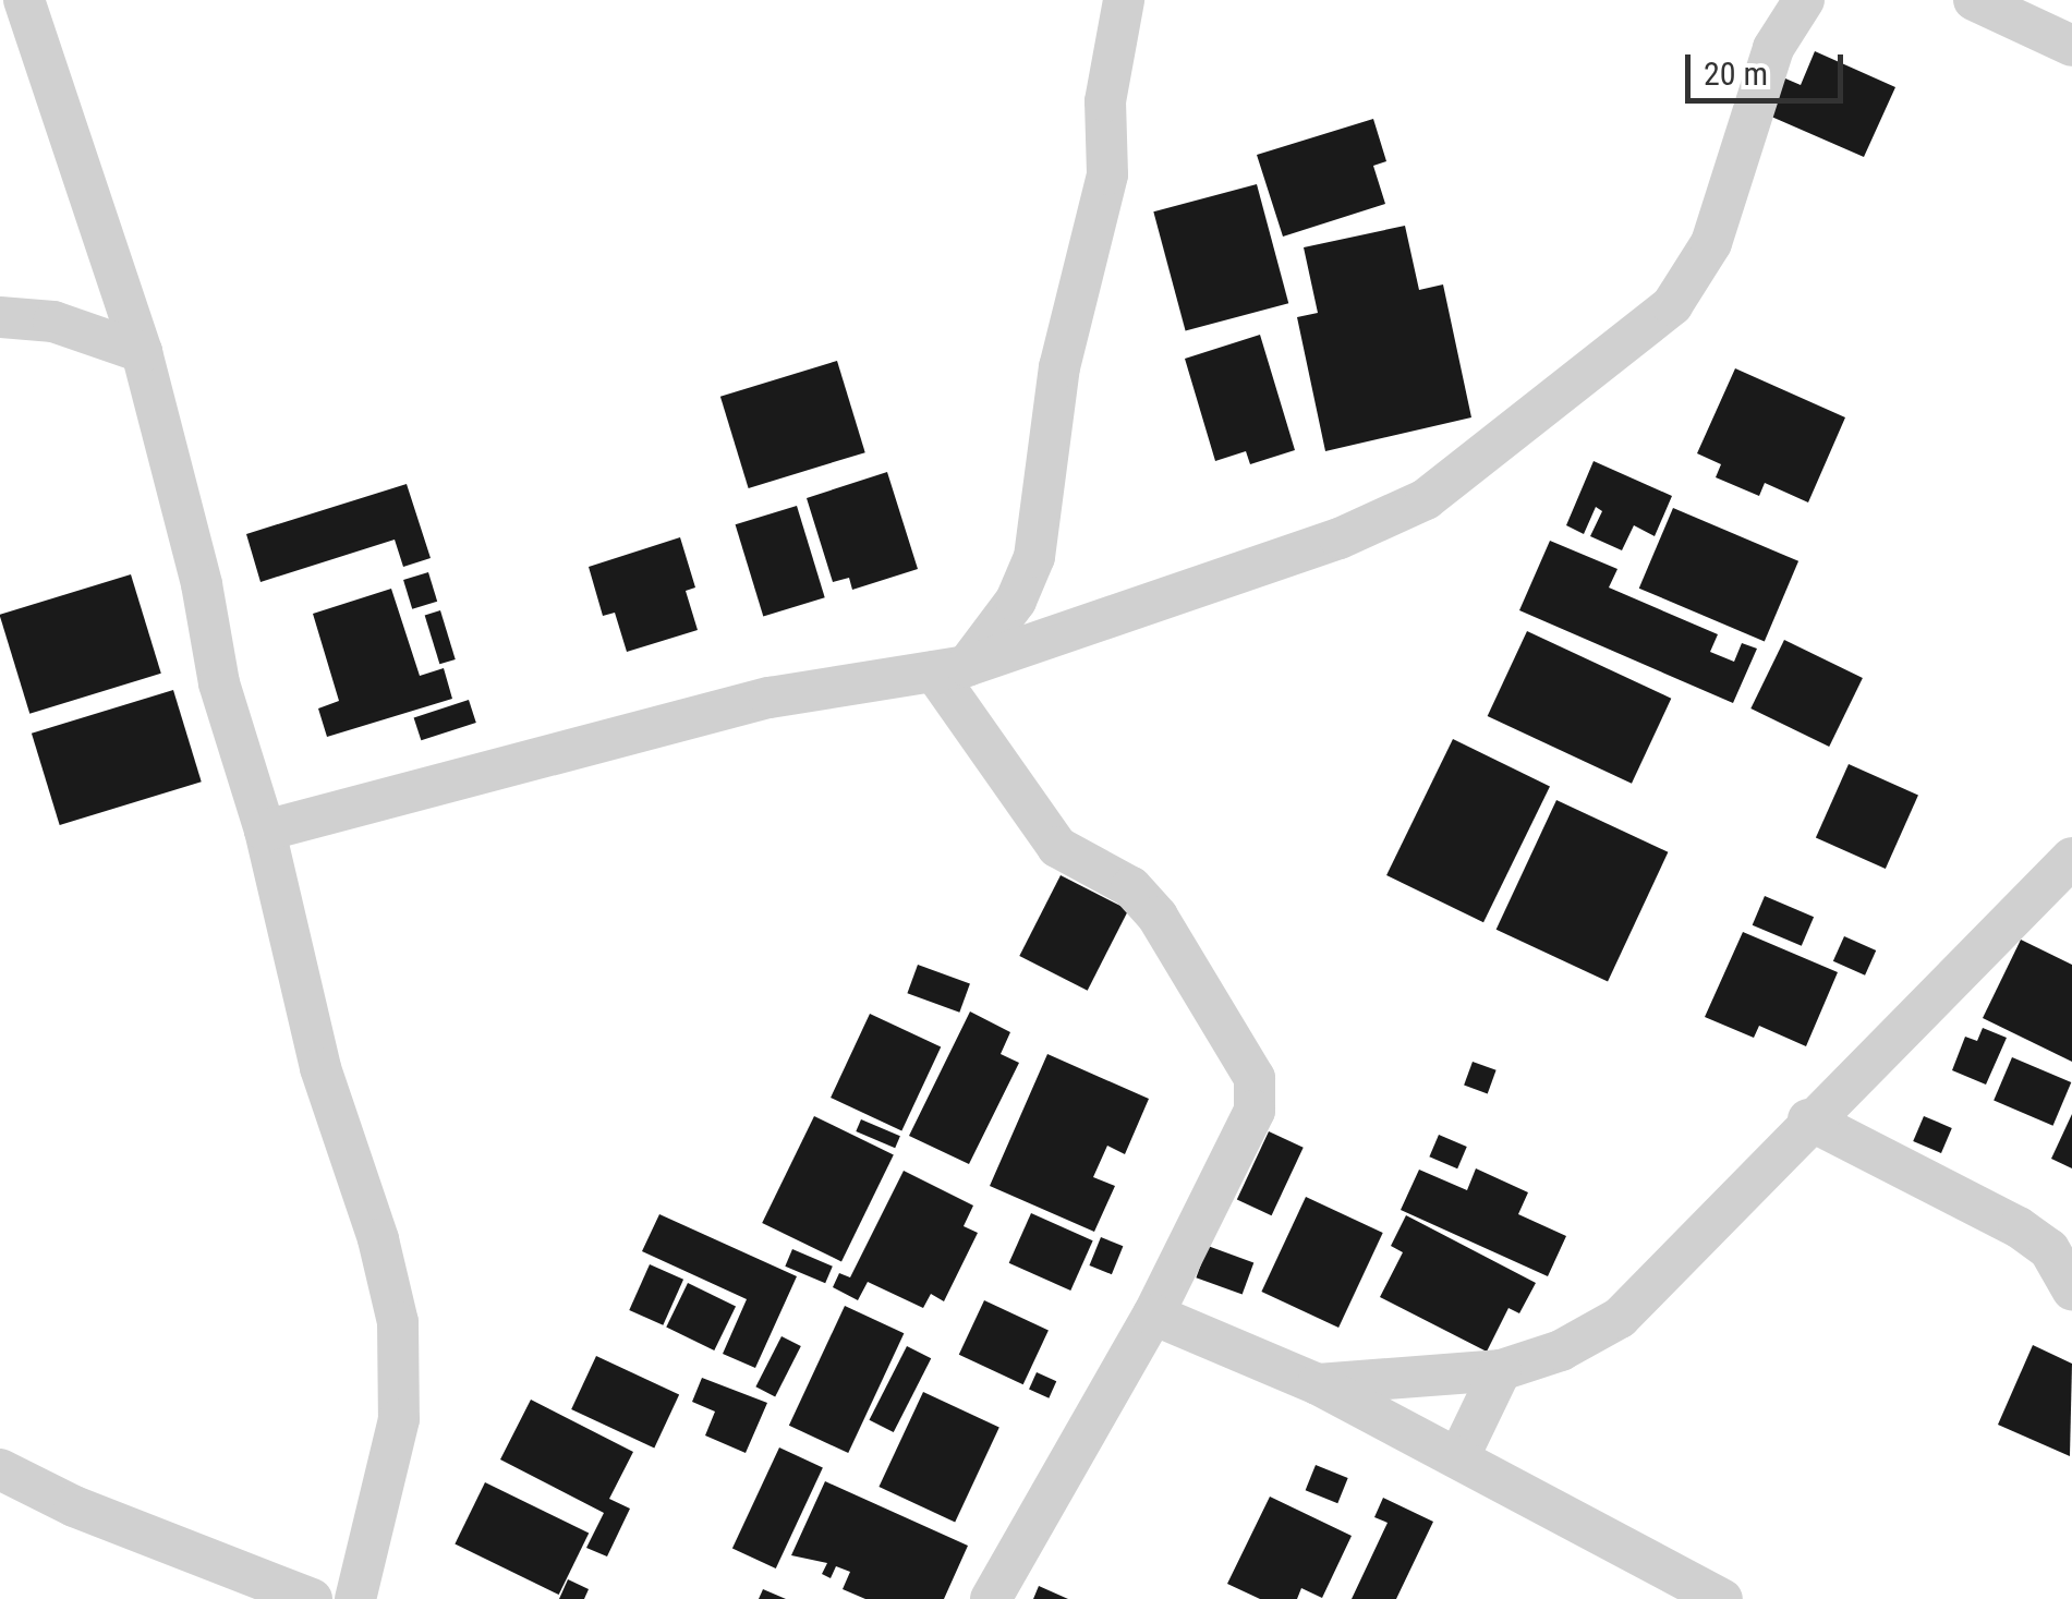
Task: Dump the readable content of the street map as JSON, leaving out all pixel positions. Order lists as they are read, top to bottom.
{
  "scale_bar": "20 m"
}
